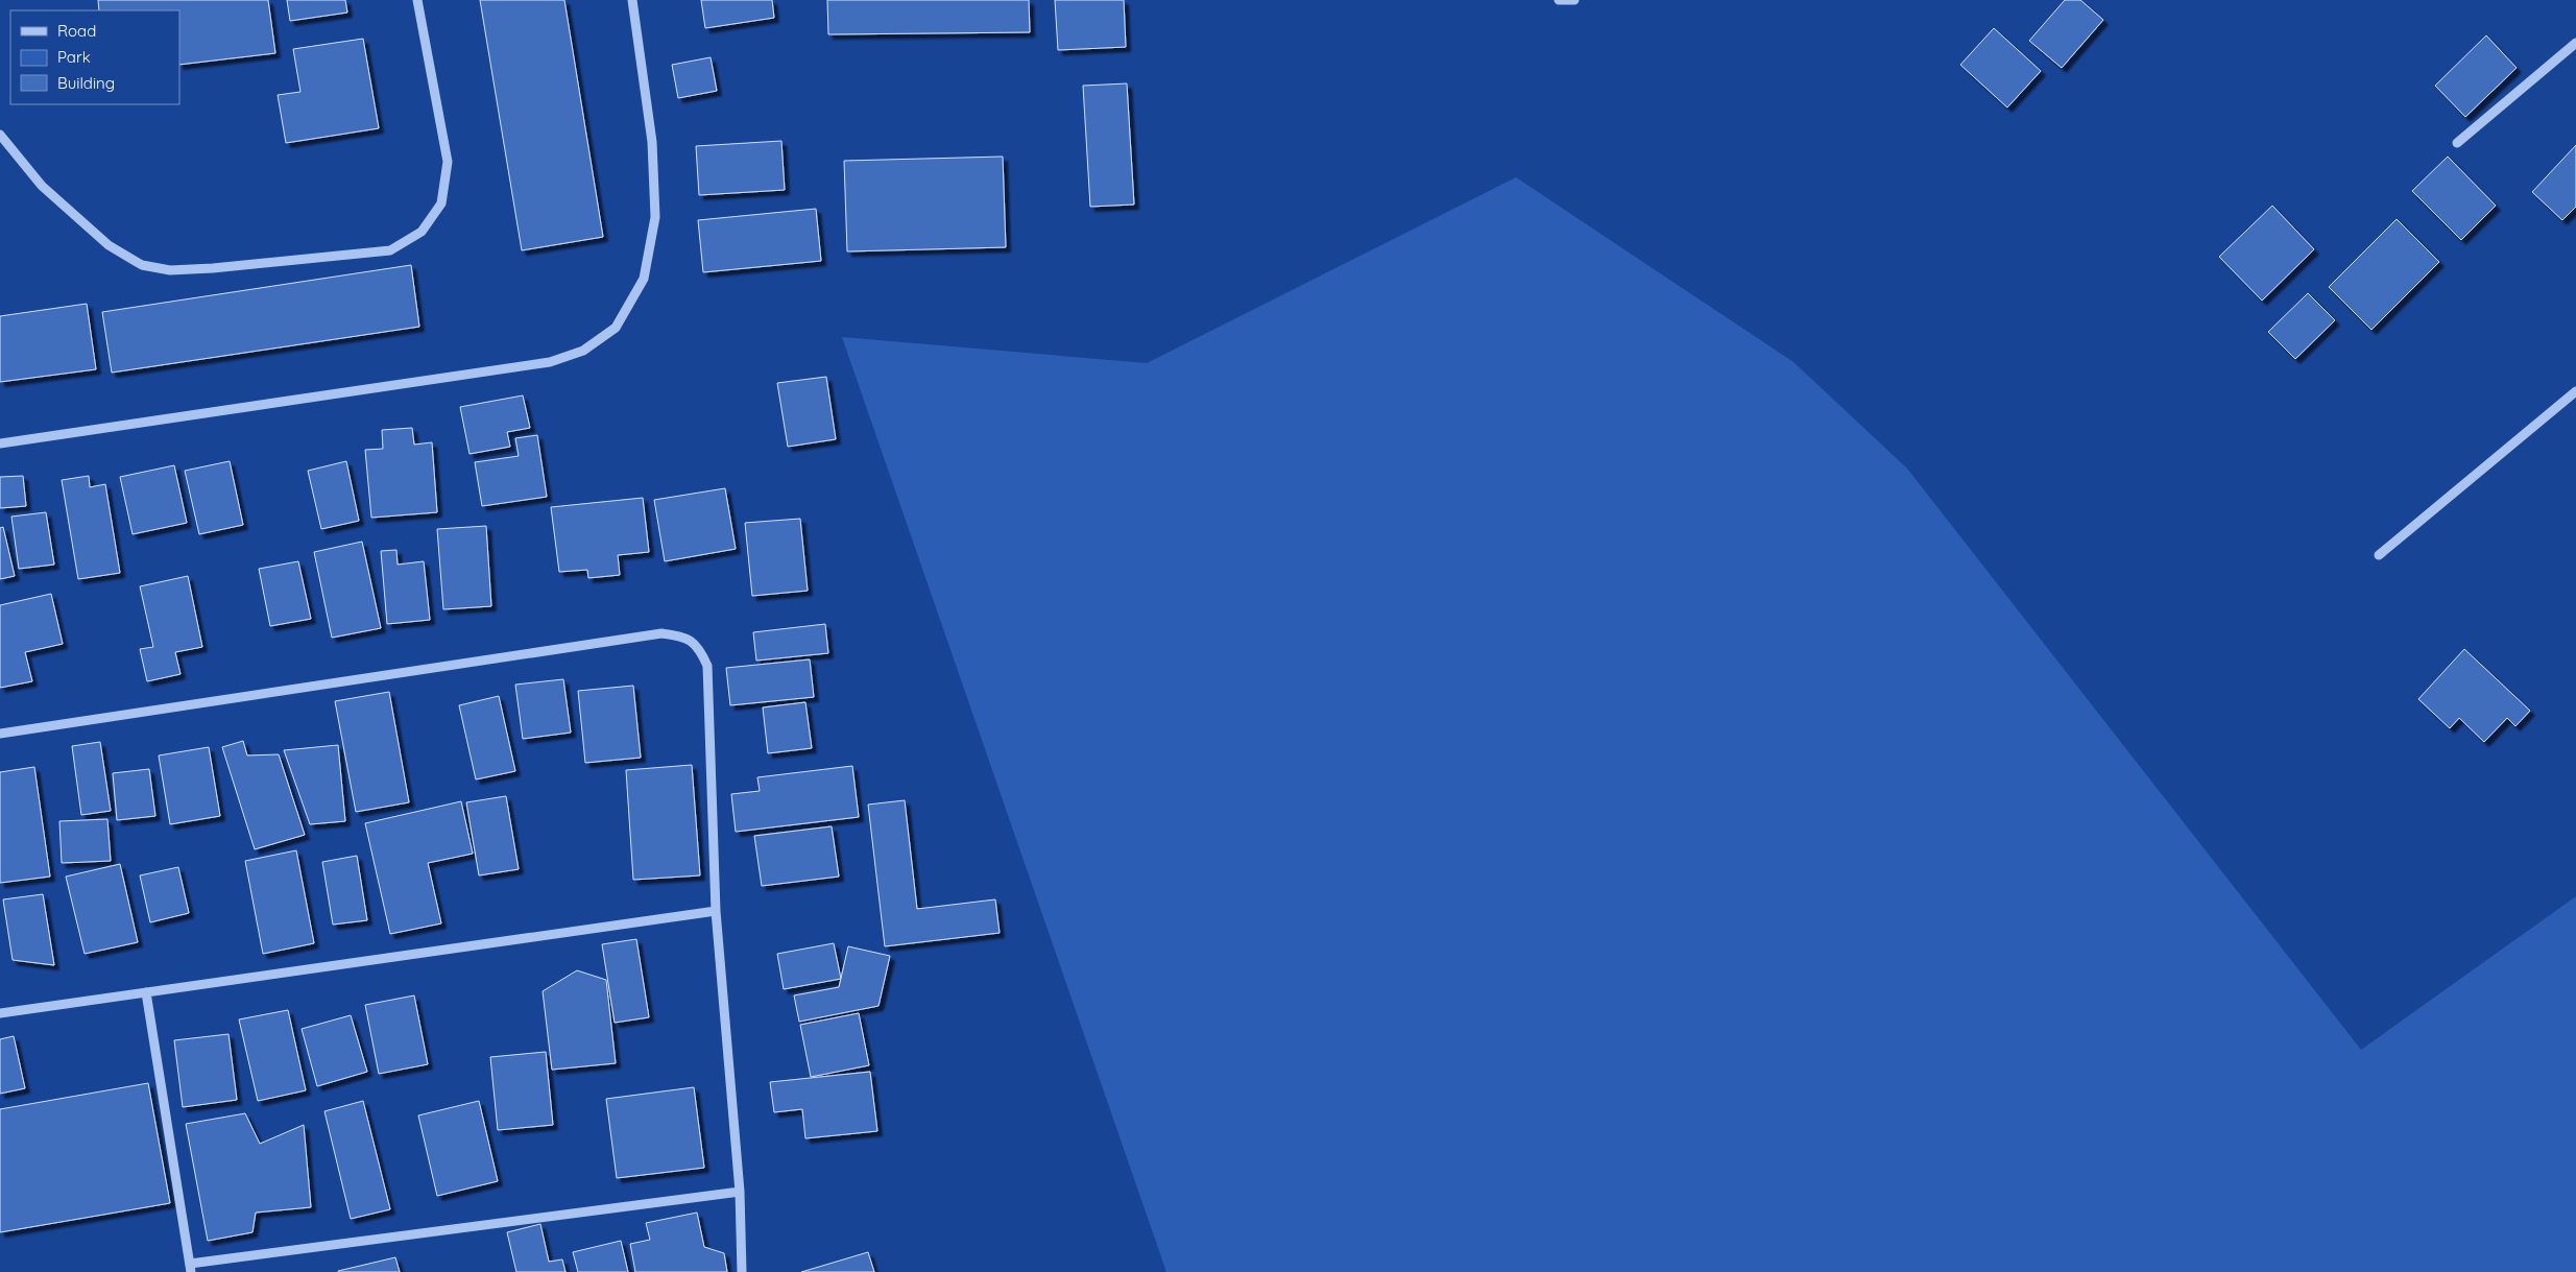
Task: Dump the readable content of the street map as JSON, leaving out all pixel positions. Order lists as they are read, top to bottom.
{
  "legend": ["Road", "Park", "Building"]
}
